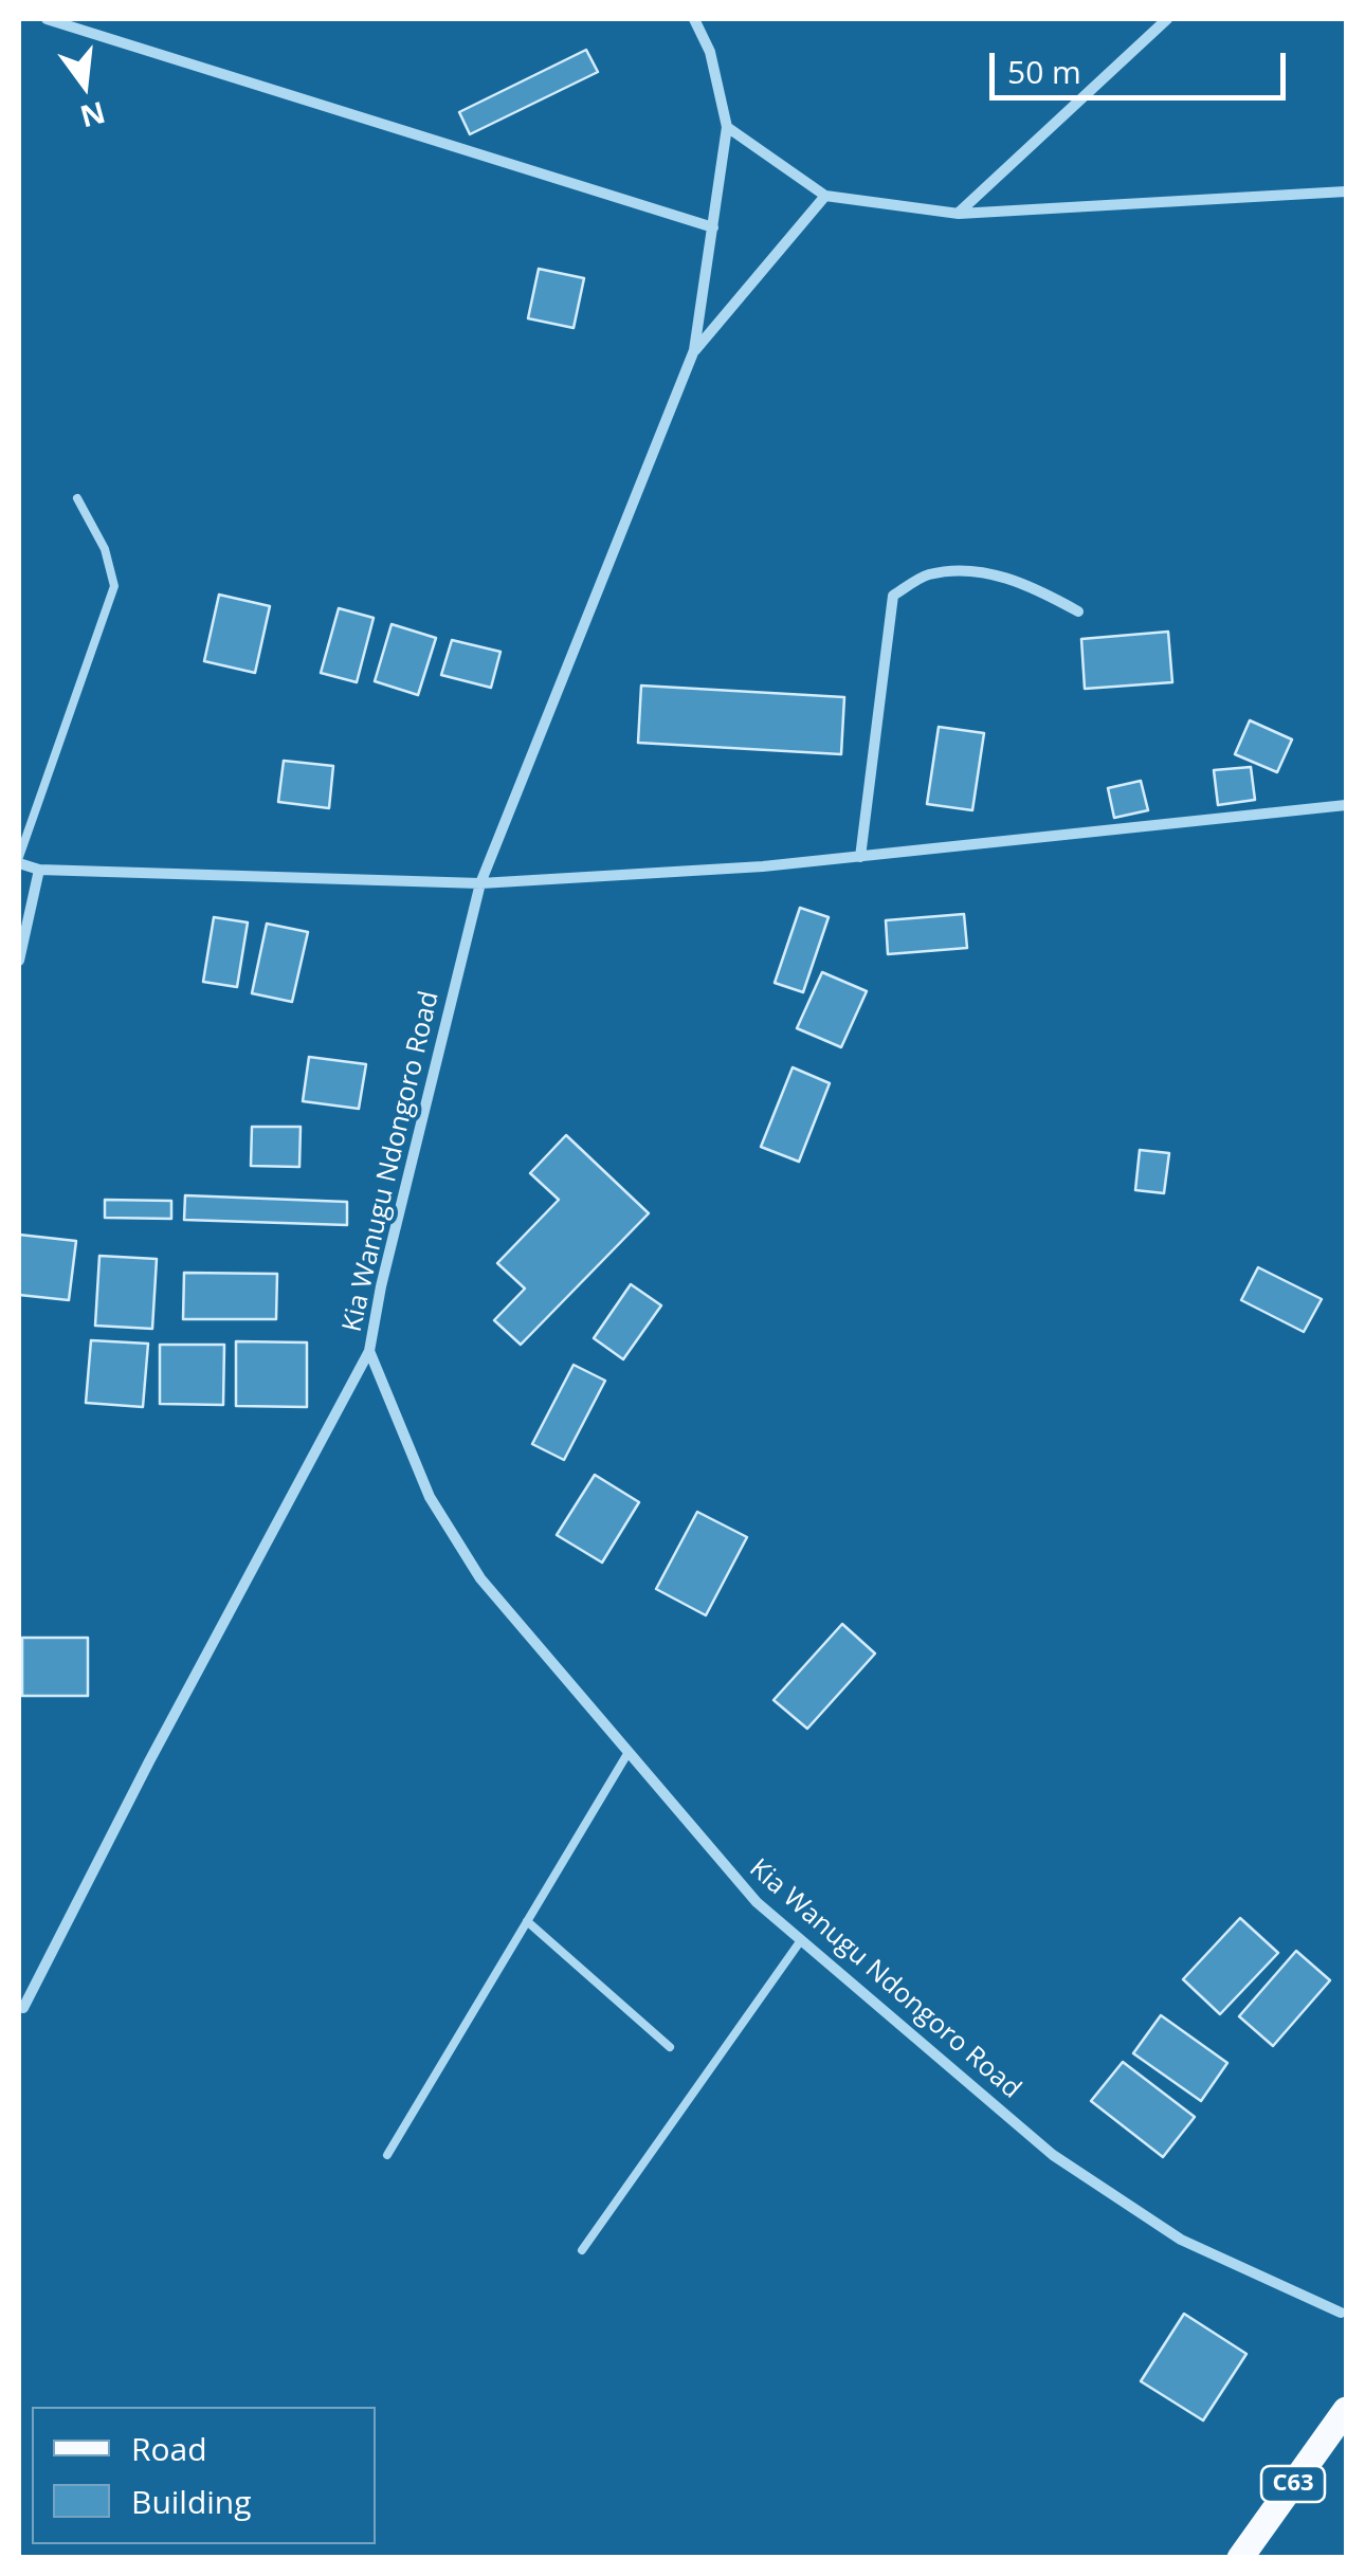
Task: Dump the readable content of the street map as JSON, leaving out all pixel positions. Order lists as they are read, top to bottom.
{
  "streets": {
    "main road": ["C63"],
    "street": ["Kia Wanugu Ndongoro Road"]
  },
  "legend": ["Road", "Building"],
  "scale_bar": "50 m",
  "north": "bottom"
}
